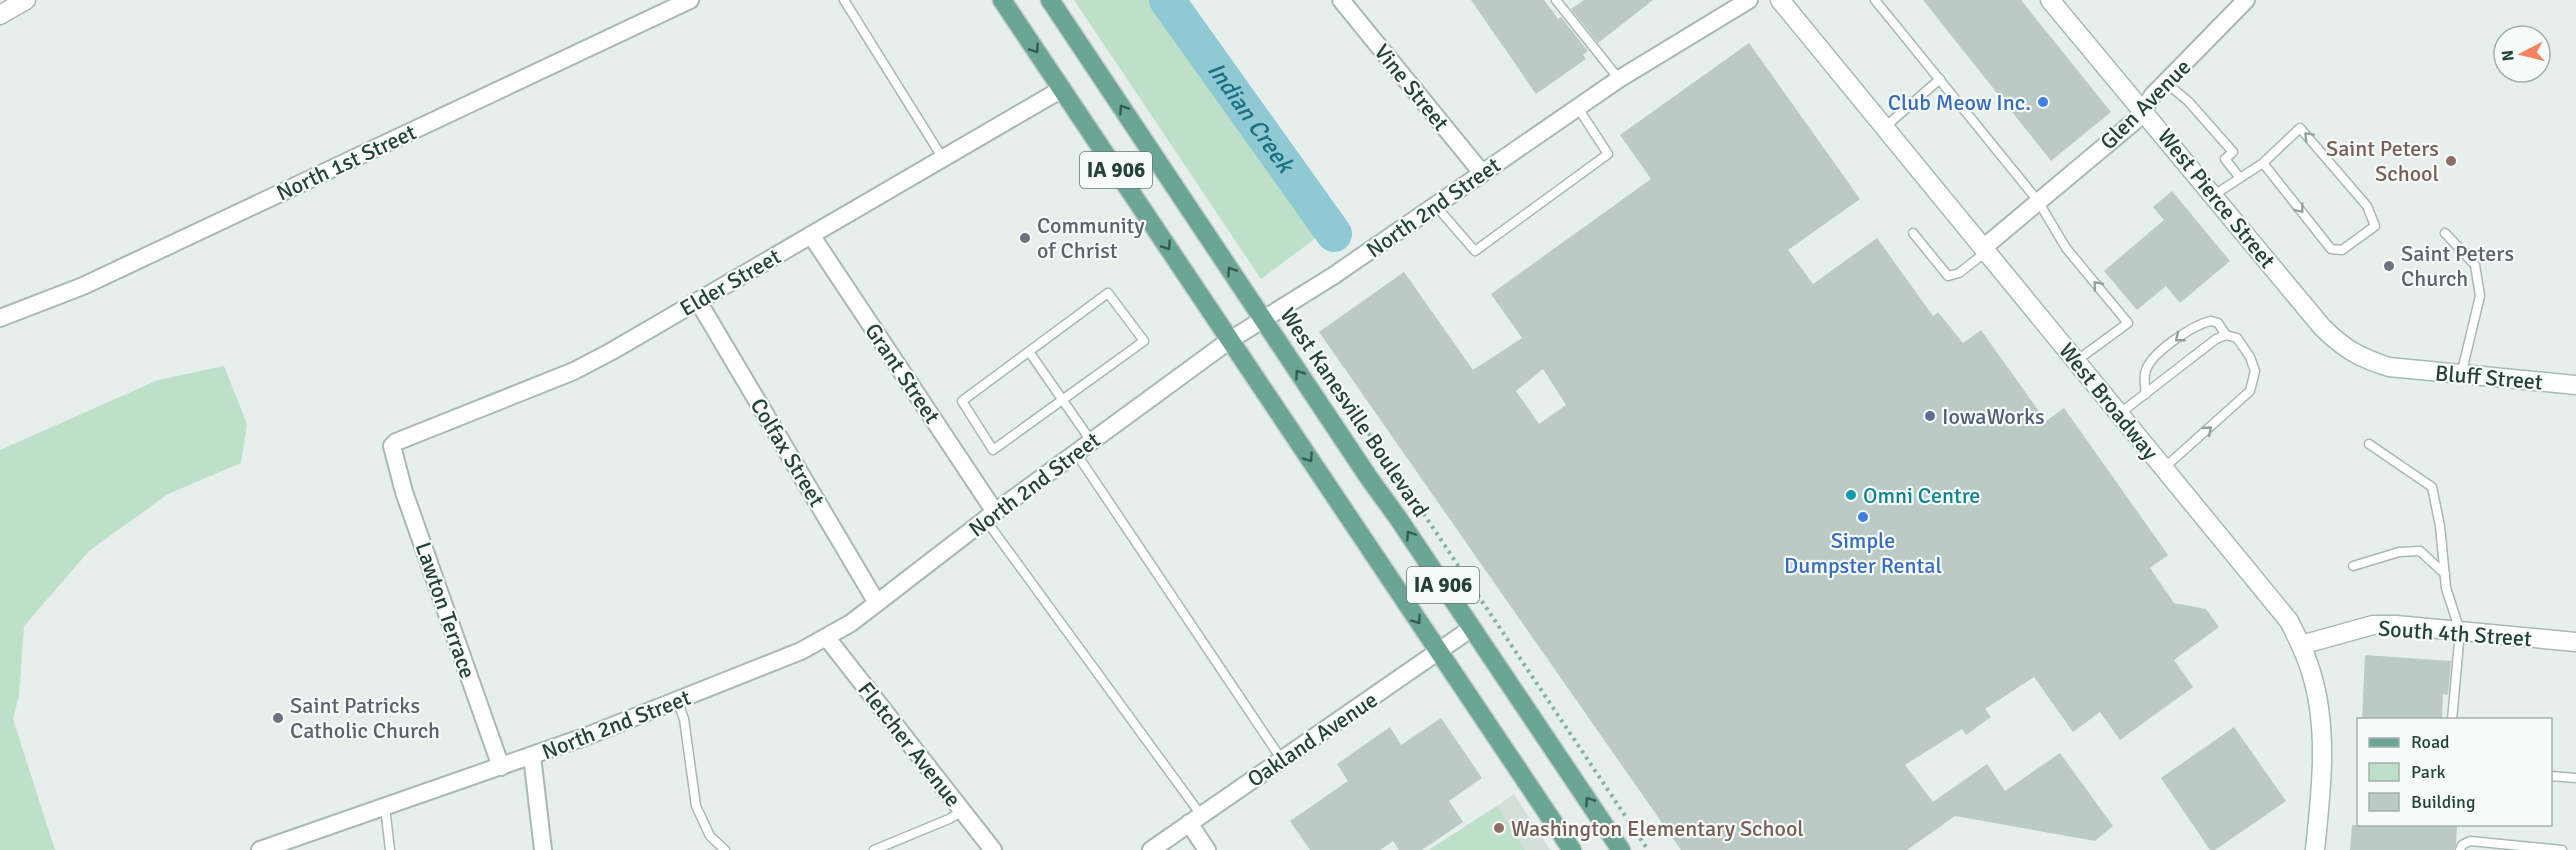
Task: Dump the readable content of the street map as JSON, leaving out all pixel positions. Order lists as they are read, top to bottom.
{
  "streets": {
    "main road": [
      "IA 906",
      "West Pierce Street",
      "Bluff Street",
      "West Broadway",
      "West Kanesville Boulevard",
      "South 4th Street"
    ],
    "street": [
      "Vine Street",
      "Glen Avenue",
      "North 1st Street",
      "North 2nd Street",
      "Elder Street",
      "Grant Street",
      "Colfax Street",
      "Lawton Terrace",
      "Oakland Avenue",
      "Fletcher Avenue"
    ]
  },
  "crossings": [
    ["Vine Street", "North 2nd Street"],
    ["Glen Avenue", "West Pierce Street"],
    ["Glen Avenue", "West Broadway"],
    ["IA 906", "North 2nd Street"],
    ["IA 906", "Elder Street"],
    ["IA 906", "Oakland Avenue"],
    ["West Pierce Street", "Bluff Street"],
    ["North 2nd Street", "Grant Street"],
    ["North 2nd Street", "West Kanesville Boulevard"],
    ["North 2nd Street", "Colfax Street"],
    ["North 2nd Street", "Lawton Terrace"],
    ["North 2nd Street", "Fletcher Avenue"],
    ["Elder Street", "Grant Street"],
    ["Elder Street", "Colfax Street"],
    ["Elder Street", "Lawton Terrace"],
    ["West Broadway", "South 4th Street"],
    ["West Kanesville Boulevard", "Oakland Avenue"]
  ],
  "water": ["Indian Creek"],
  "places": [
    "Club Meow Inc.",
    "Saint Peters School",
    "Community of Christ",
    "Saint Peters Church",
    "IowaWorks",
    "Omni Centre",
    "Simple Dumpster Rental",
    "Saint Patricks Catholic Church",
    "Washington Elementary School"
  ],
  "legend": ["Road", "Park", "Building"],
  "north": "left"
}
